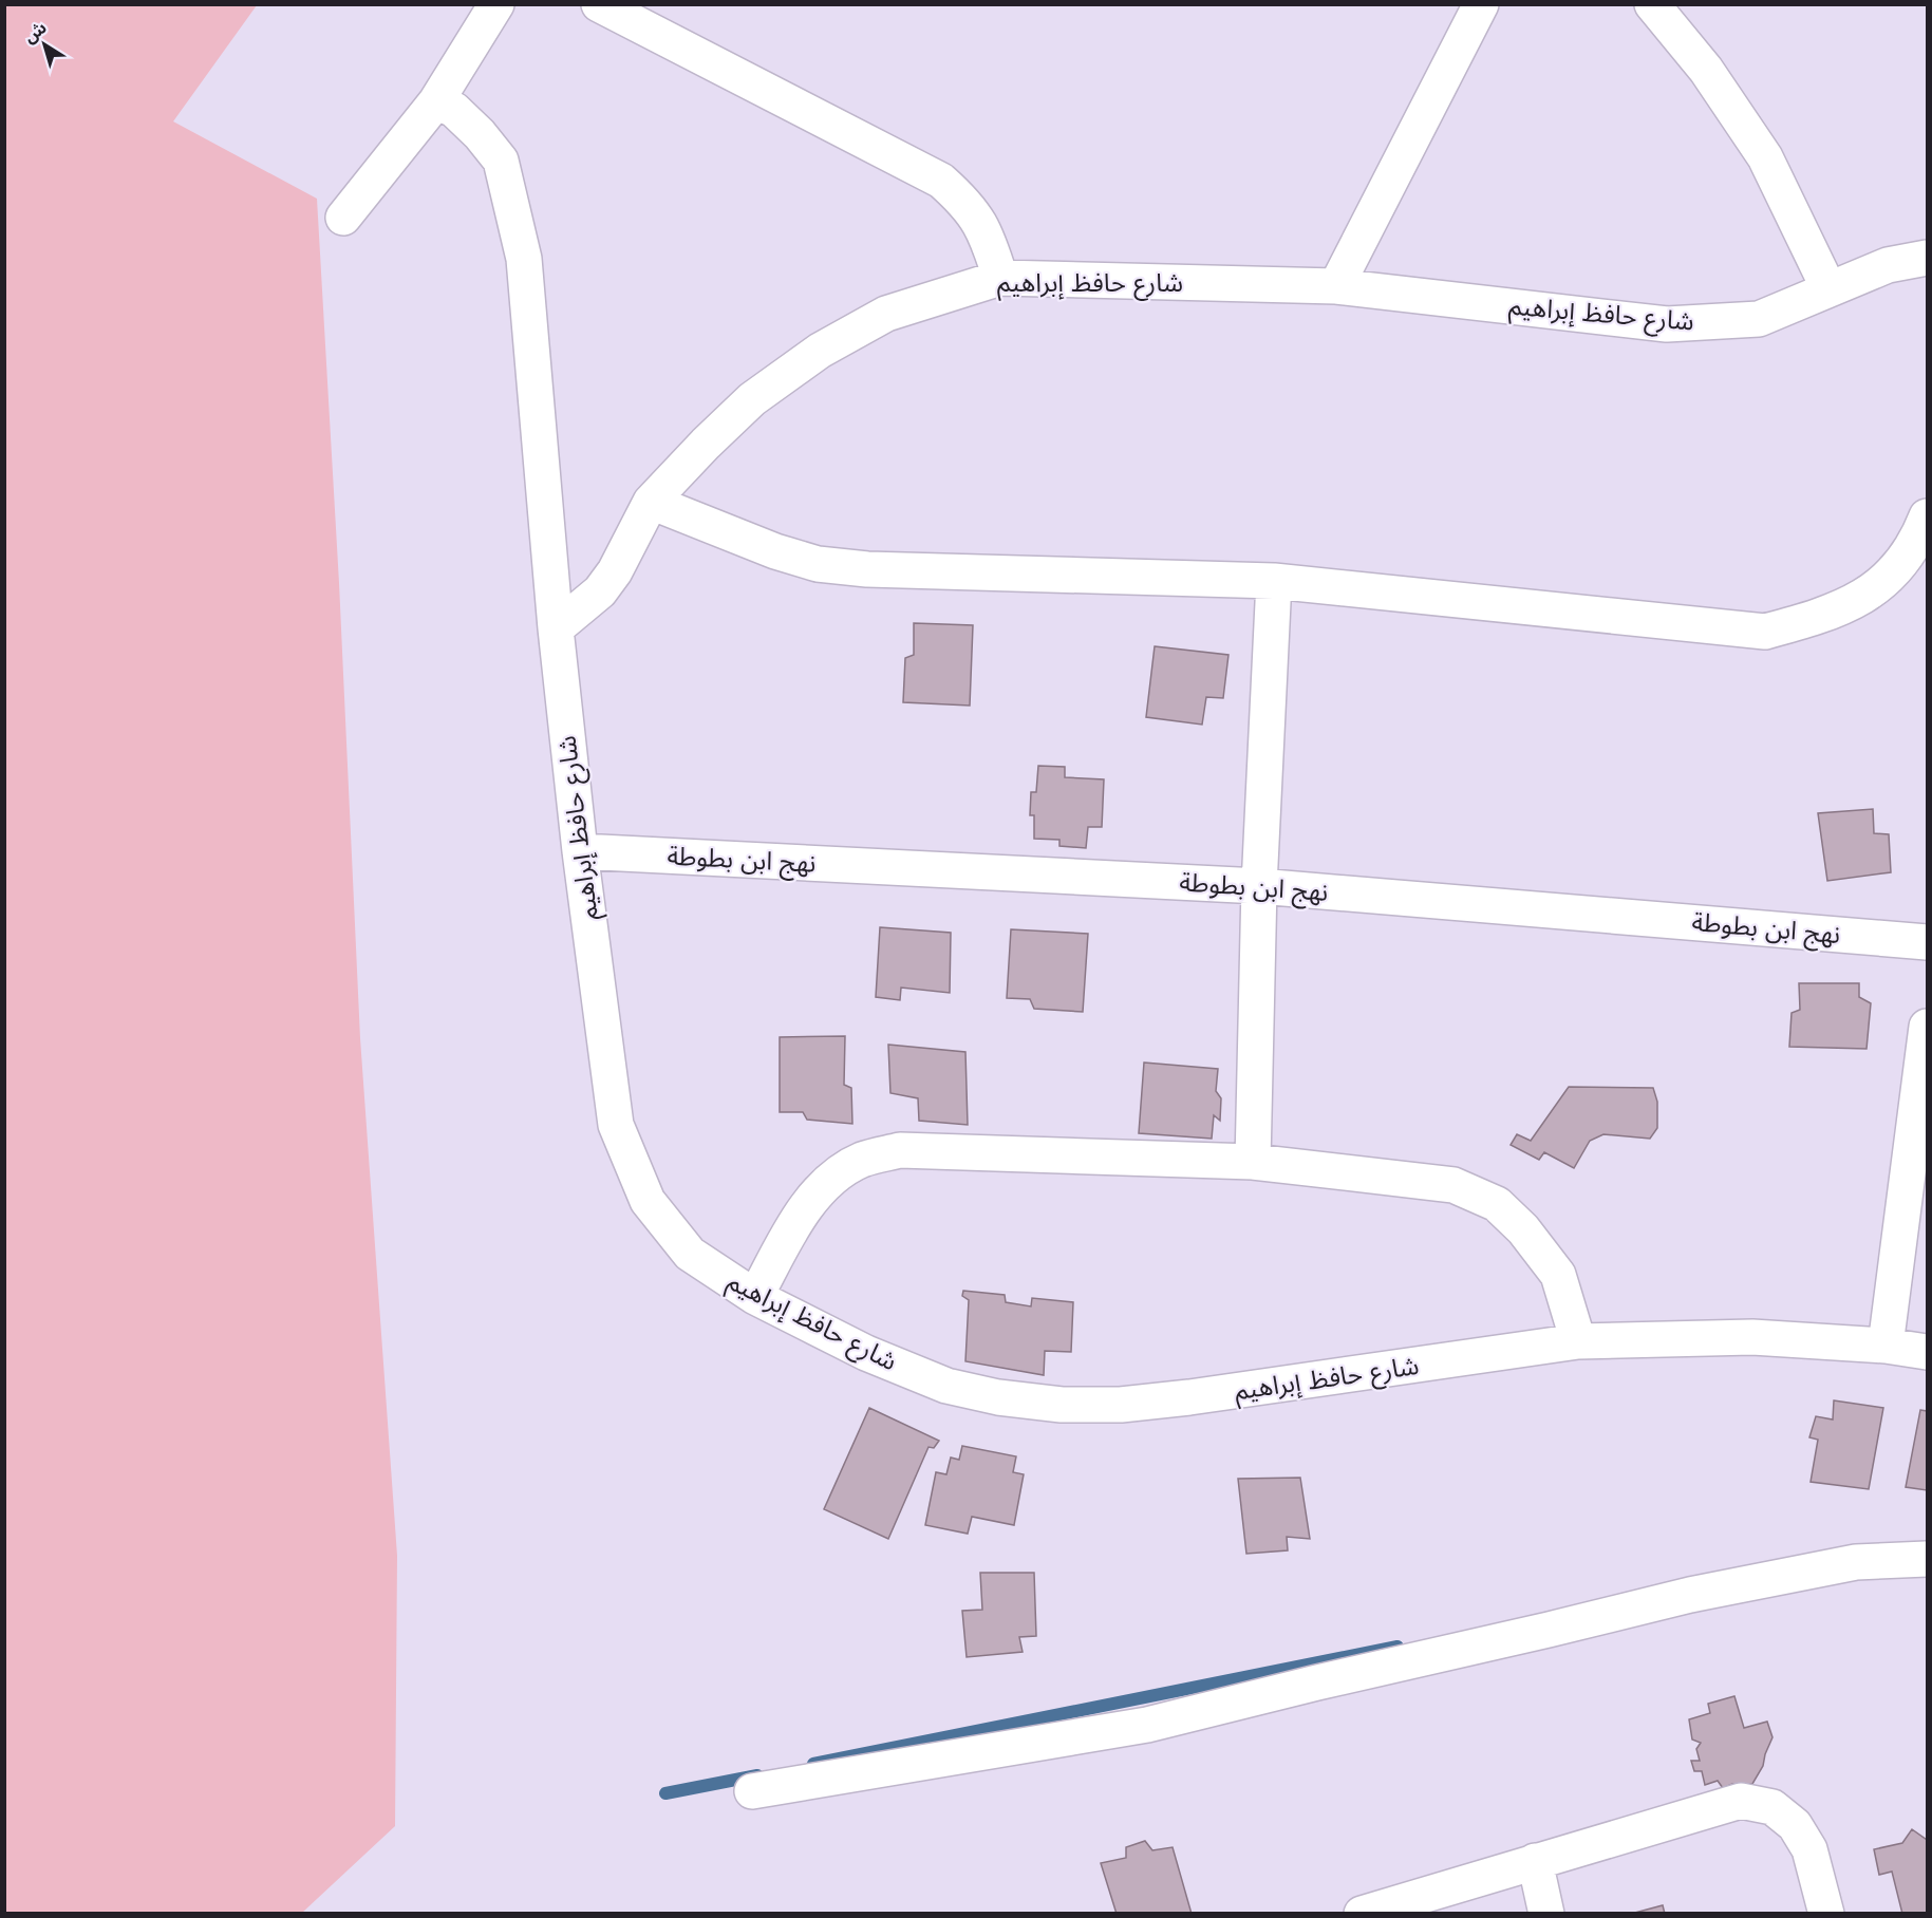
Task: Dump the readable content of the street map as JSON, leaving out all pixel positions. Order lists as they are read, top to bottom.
{
  "streets": {
    "street": ["شارع حافظ إبراهيم", "نهج ابن بطوطة"]
  },
  "crossings": [
    ["شارع حافظ إبراهيم", "نهج ابن بطوطة"]
  ],
  "north": "top left"
}
